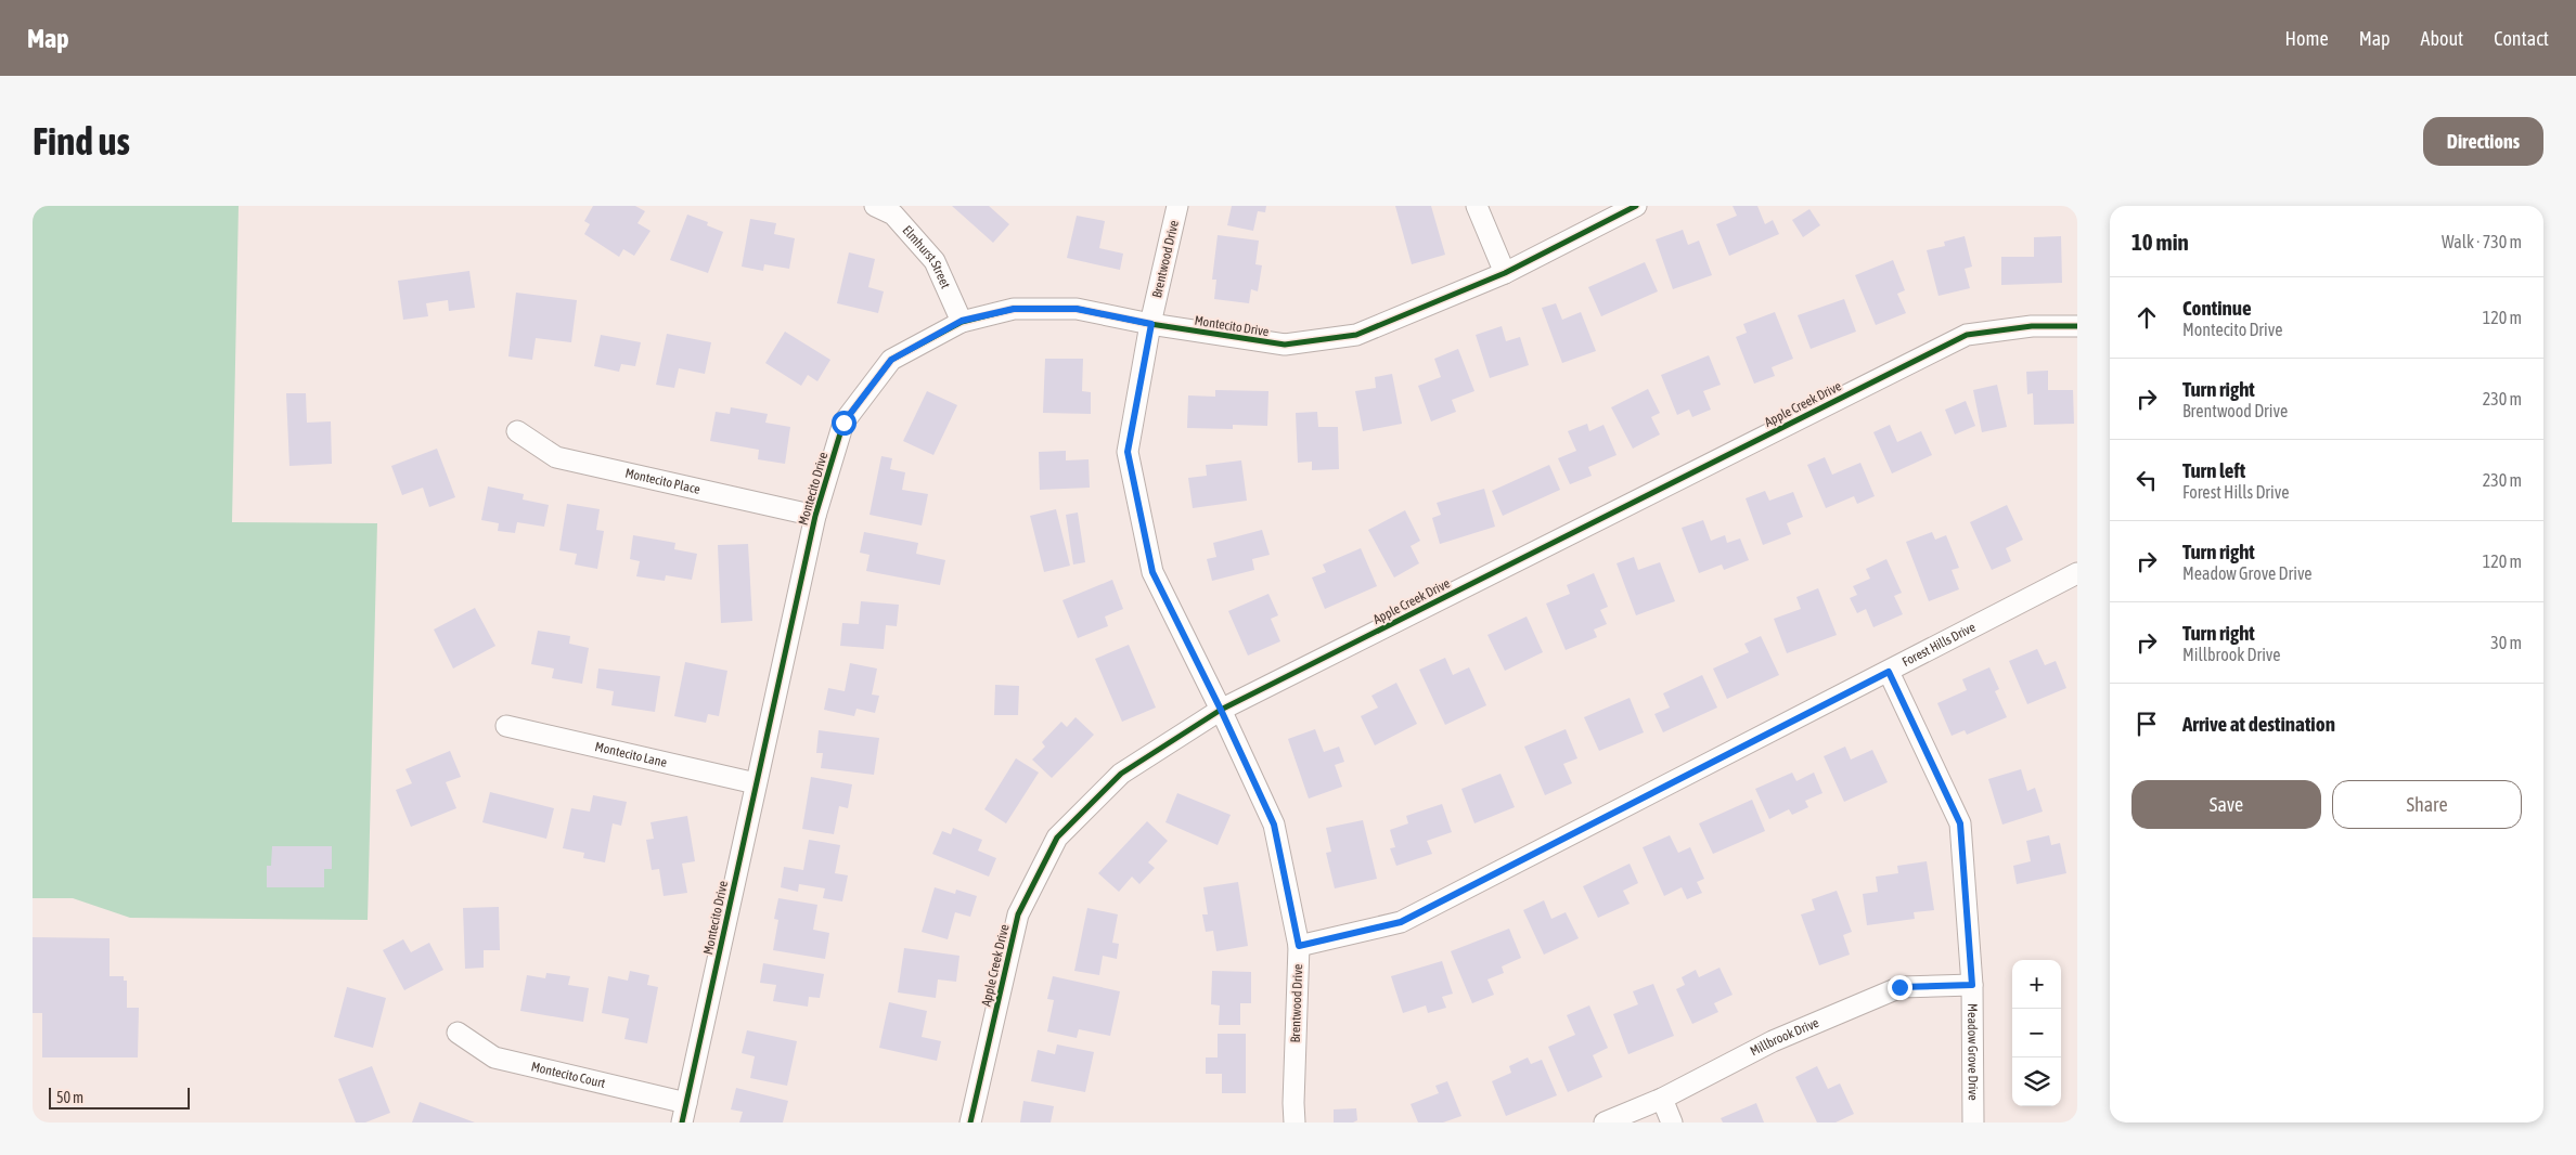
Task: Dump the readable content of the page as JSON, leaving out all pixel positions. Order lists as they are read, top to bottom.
{
  "streets": {
    "street": [
      "Elmhurst Street",
      "Brentwood Drive",
      "Montecito Drive",
      "Apple Creek Drive",
      "Montecito Place",
      "Forest Hills Drive",
      "Montecito Lane",
      "Millbrook Drive",
      "Meadow Grove Drive",
      "Montecito Court"
    ]
  },
  "crossings": [
    ["Elmhurst Street", "Montecito Drive"],
    ["Brentwood Drive", "Montecito Drive"],
    ["Brentwood Drive", "Apple Creek Drive"],
    ["Brentwood Drive", "Forest Hills Drive"],
    ["Montecito Drive", "Montecito Place"],
    ["Montecito Drive", "Montecito Lane"],
    ["Montecito Drive", "Montecito Court"],
    ["Forest Hills Drive", "Meadow Grove Drive"],
    ["Millbrook Drive", "Meadow Grove Drive"]
  ],
  "scale_bar": "50 m",
  "page": {
    "header": "Map",
    "nav": [
      "Home",
      "Map",
      "About",
      "Contact"
    ],
    "buttons": [
      "Directions",
      ["Save", "Share"]
    ],
    "title": "Find us",
    "heading": ["10 min", "Walk · 730 m"],
    "list": [
      ["Continue", "Montecito Drive", "120 m"],
      ["Turn right", "Brentwood Drive", "230 m"],
      ["Turn left", "Forest Hills Drive", "230 m"],
      ["Turn right", "Meadow Grove Drive", "120 m"],
      ["Turn right", "Millbrook Drive", "30 m"],
      "Arrive at destination"
    ],
    "map_buttons": ["+", "−"],
    "scale": "50 m"
  }
}
